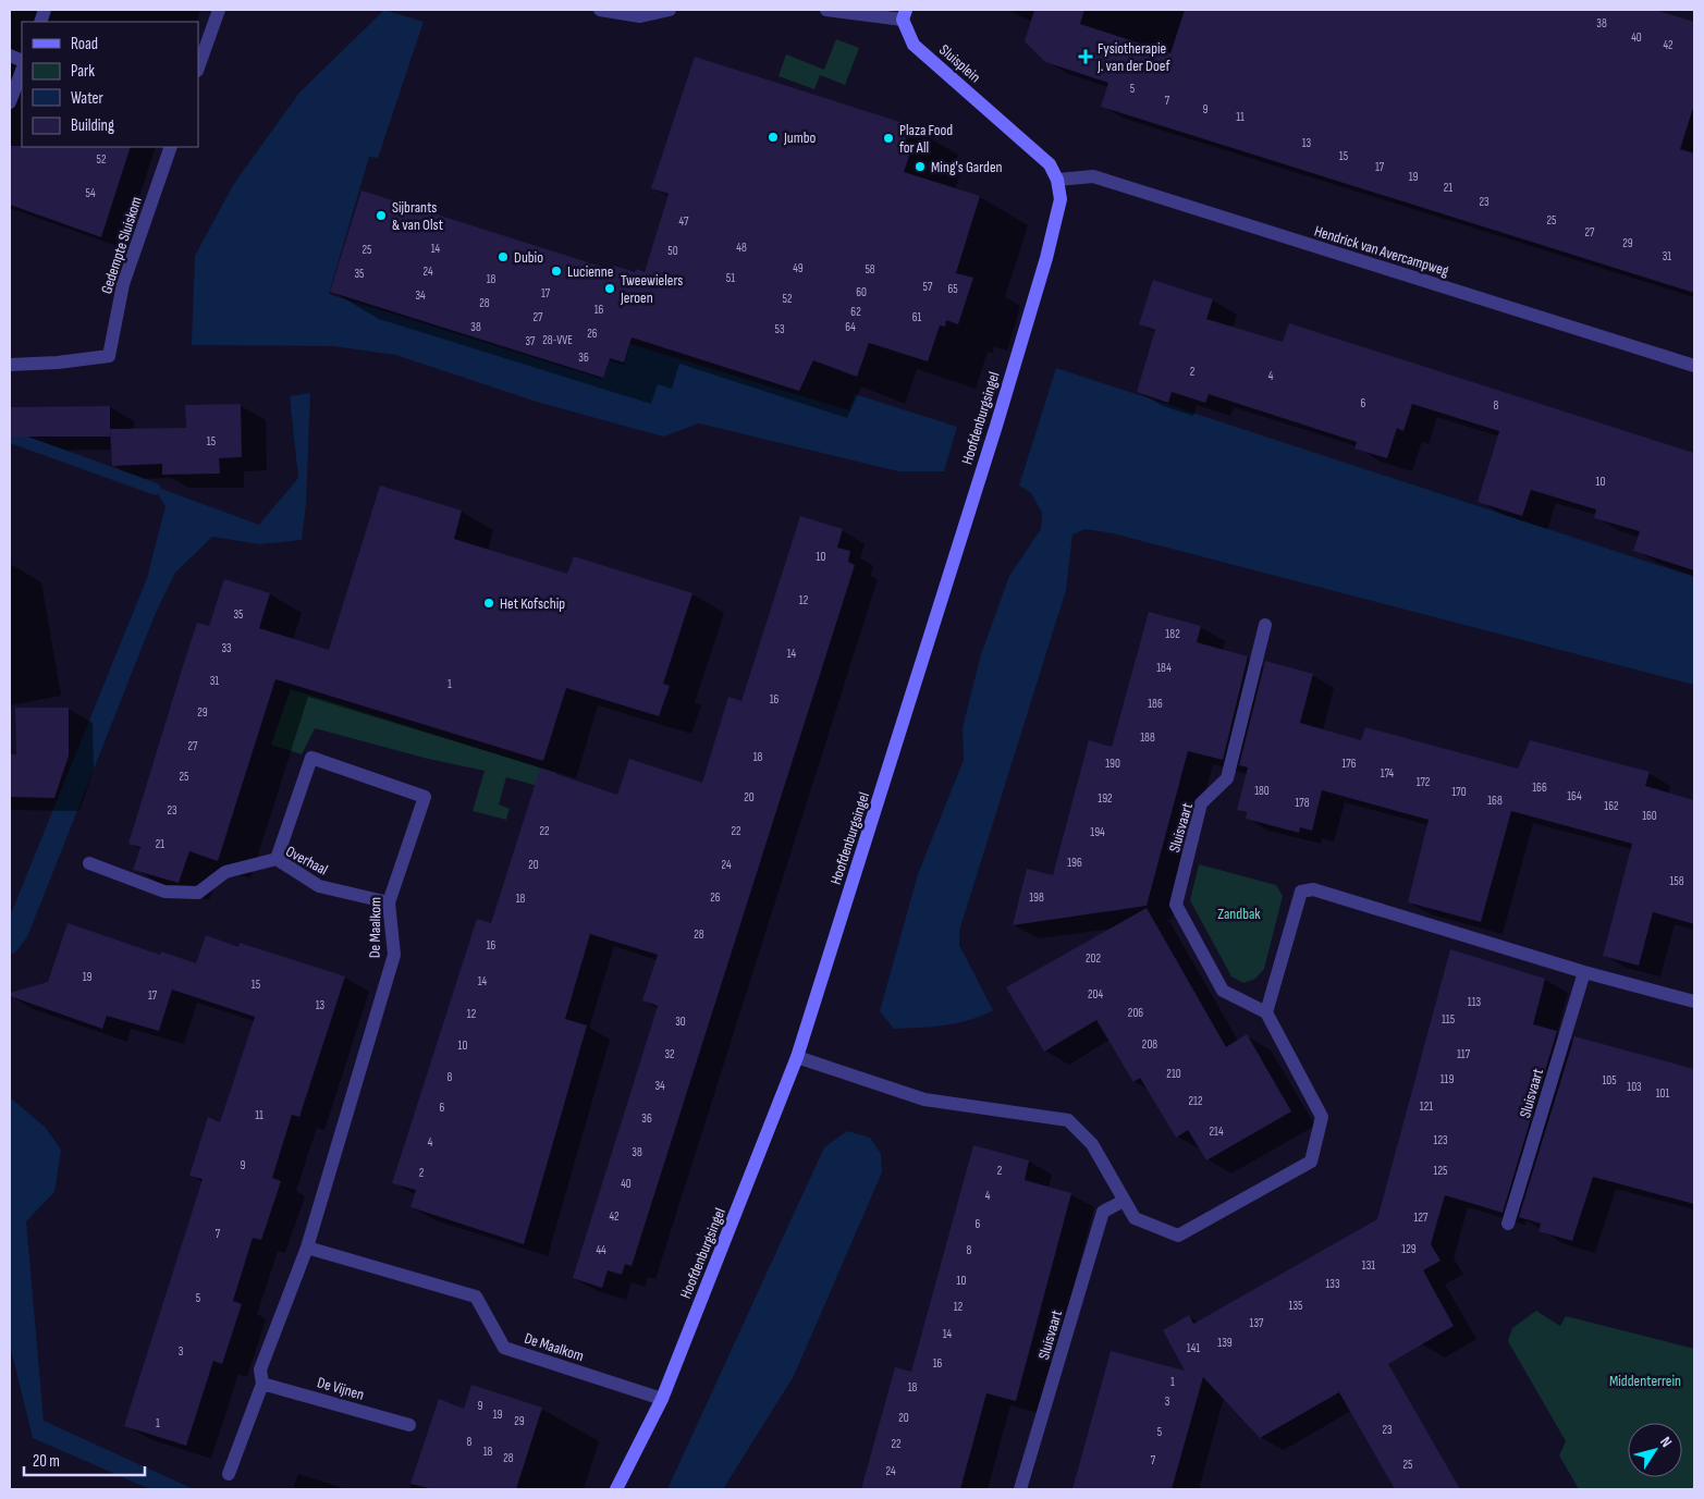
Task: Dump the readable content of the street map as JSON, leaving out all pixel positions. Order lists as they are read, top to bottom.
{
  "streets": {
    "street": [
      "Sluisplein",
      "Gedempte Sluiskom",
      "Hendrick van Avercampweg",
      "Hoofdenburgsingel",
      "Sluisvaart",
      "Overhaal",
      "De Maalkom",
      "De Vijnen"
    ]
  },
  "crossings": [
    ["Sluisplein", "Hendrick van Avercampweg"],
    ["Sluisplein", "Hoofdenburgsingel"],
    ["Hendrick van Avercampweg", "Hoofdenburgsingel"],
    ["Hoofdenburgsingel", "De Maalkom"],
    ["Overhaal", "De Maalkom"],
    ["De Maalkom", "De Vijnen"]
  ],
  "parks": ["Zandbak", "Middenterrein"],
  "places": {
    "health": ["Fysiotherapie J. van der Doef"],
    "other": [
      "Jumbo",
      "Plaza Food for All",
      "Ming's Garden",
      "Sijbrants & van Olst",
      "Dubio",
      "Lucienne",
      "Tweewielers Jeroen",
      "Het Kofschip"
    ]
  },
  "house_numbers": [
    "38",
    "40",
    "42",
    "5",
    "7",
    "9",
    "11",
    "13",
    "15",
    "52",
    "17",
    "19",
    "21",
    "54",
    "23",
    "25",
    "47",
    "27",
    "29",
    "48",
    "14",
    "25",
    "50",
    "31",
    "49",
    "58",
    "24",
    "35",
    "51",
    "18",
    "57",
    "65",
    "60",
    "17",
    "34",
    "52",
    "28",
    "16",
    "62",
    "27",
    "61",
    "38",
    "64",
    "53",
    "26",
    "28-VVE",
    "37",
    "36",
    "2",
    "4",
    "6",
    "8",
    "15",
    "10",
    "10",
    "12",
    "35",
    "182",
    "33",
    "14",
    "184",
    "31",
    "1",
    "16",
    "186",
    "29",
    "188",
    "27",
    "18",
    "190",
    "176",
    "174",
    "25",
    "172",
    "166",
    "180",
    "170",
    "164",
    "20",
    "192",
    "168",
    "178",
    "162",
    "23",
    "160",
    "22",
    "22",
    "194",
    "21",
    "196",
    "20",
    "24",
    "158",
    "26",
    "198",
    "18",
    "28",
    "16",
    "202",
    "19",
    "14",
    "15",
    "204",
    "17",
    "113",
    "13",
    "206",
    "12",
    "115",
    "30",
    "208",
    "10",
    "32",
    "117",
    "210",
    "8",
    "119",
    "105",
    "34",
    "103",
    "101",
    "212",
    "121",
    "6",
    "11",
    "36",
    "214",
    "123",
    "4",
    "38",
    "9",
    "2",
    "125",
    "2",
    "40",
    "4",
    "42",
    "127",
    "6",
    "7",
    "129",
    "44",
    "8",
    "131",
    "10",
    "133",
    "5",
    "135",
    "12",
    "137",
    "14",
    "139",
    "141",
    "3",
    "16",
    "1",
    "18",
    "3",
    "9",
    "19",
    "20",
    "29",
    "1",
    "23",
    "5",
    "8",
    "22",
    "18",
    "28",
    "7",
    "25",
    "24"
  ],
  "legend": [
    "Road",
    "Park",
    "Water",
    "Building"
  ],
  "scale_bar": "20 m",
  "north": "top right"
}
